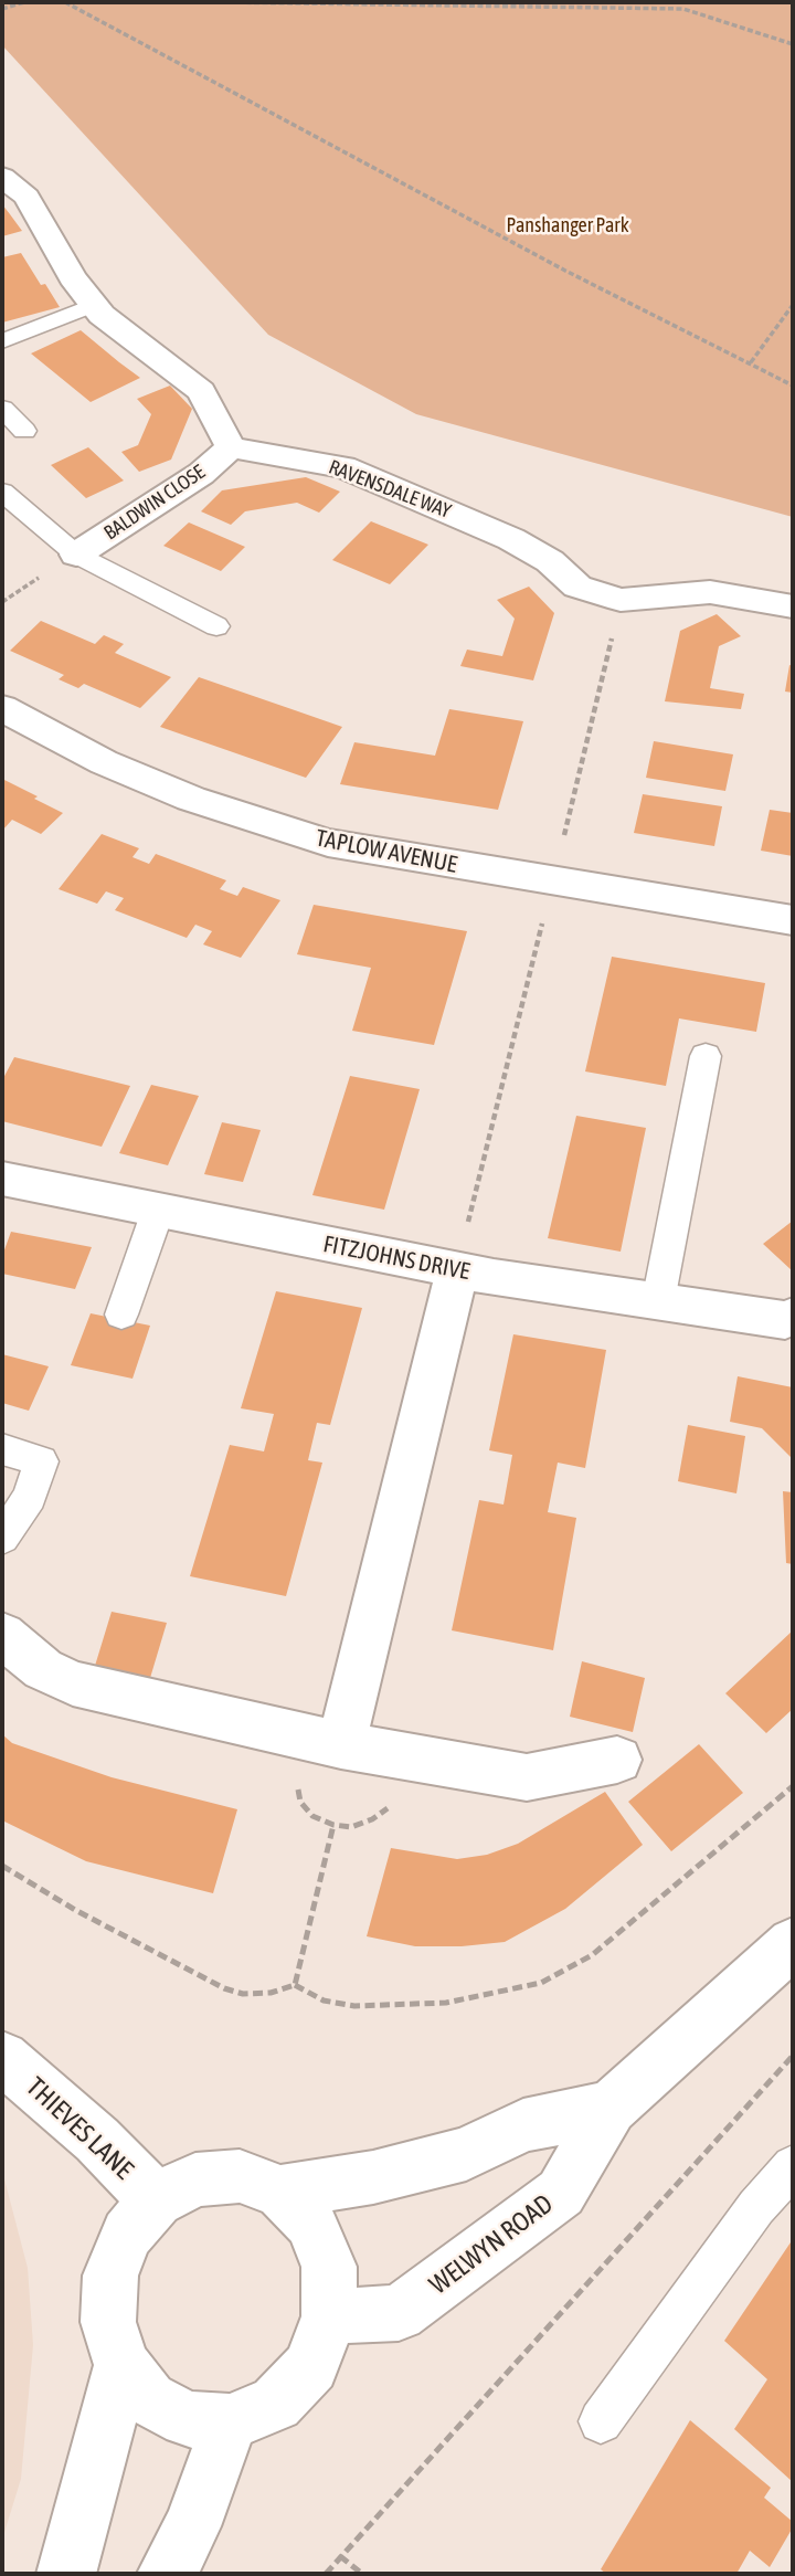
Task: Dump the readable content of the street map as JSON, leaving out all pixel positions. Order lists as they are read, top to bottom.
{
  "streets": {
    "street": [
      "RAVENSDALE WAY",
      "BALDWIN CLOSE",
      "TAPLOW AVENUE",
      "FITZJOHNS DRIVE",
      "THIEVES LANE",
      "WELWYN ROAD"
    ]
  },
  "crossings": [
    ["RAVENSDALE WAY", "BALDWIN CLOSE"],
    ["THIEVES LANE", "WELWYN ROAD"]
  ],
  "parks": ["Panshanger Park"]
}
